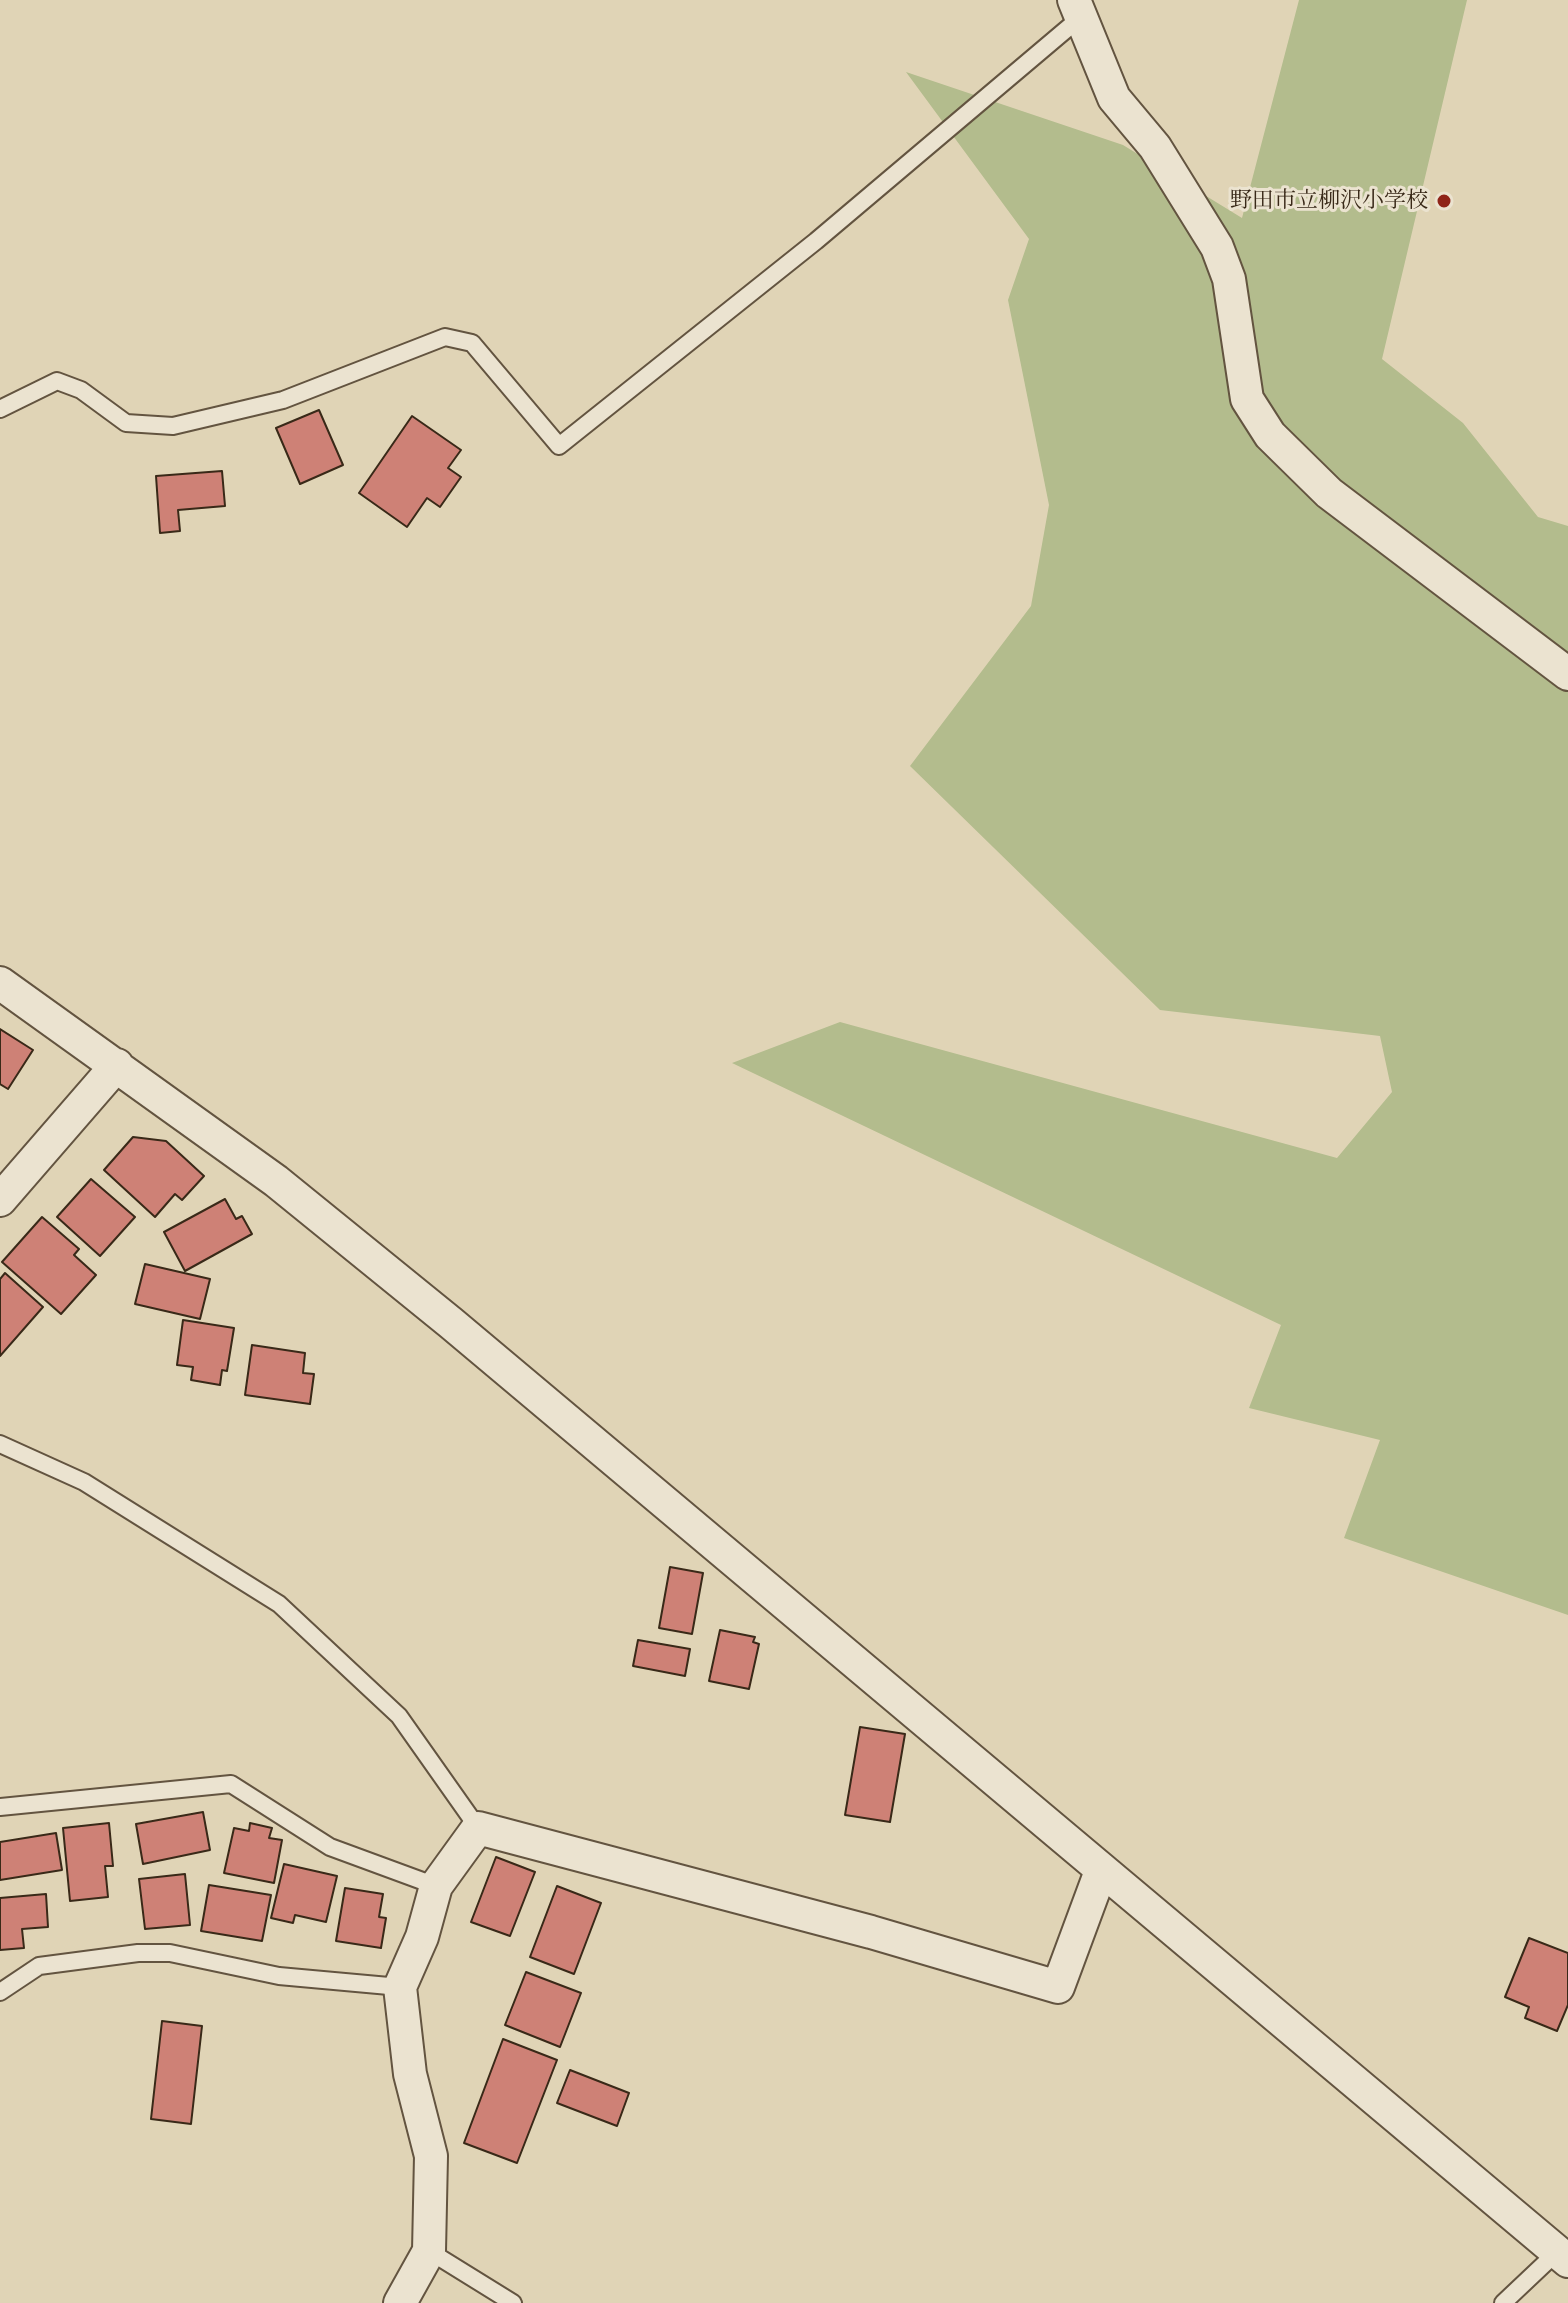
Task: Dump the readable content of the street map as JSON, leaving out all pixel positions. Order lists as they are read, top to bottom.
{
  "places": ["野田市立柳沢小学校"]
}
